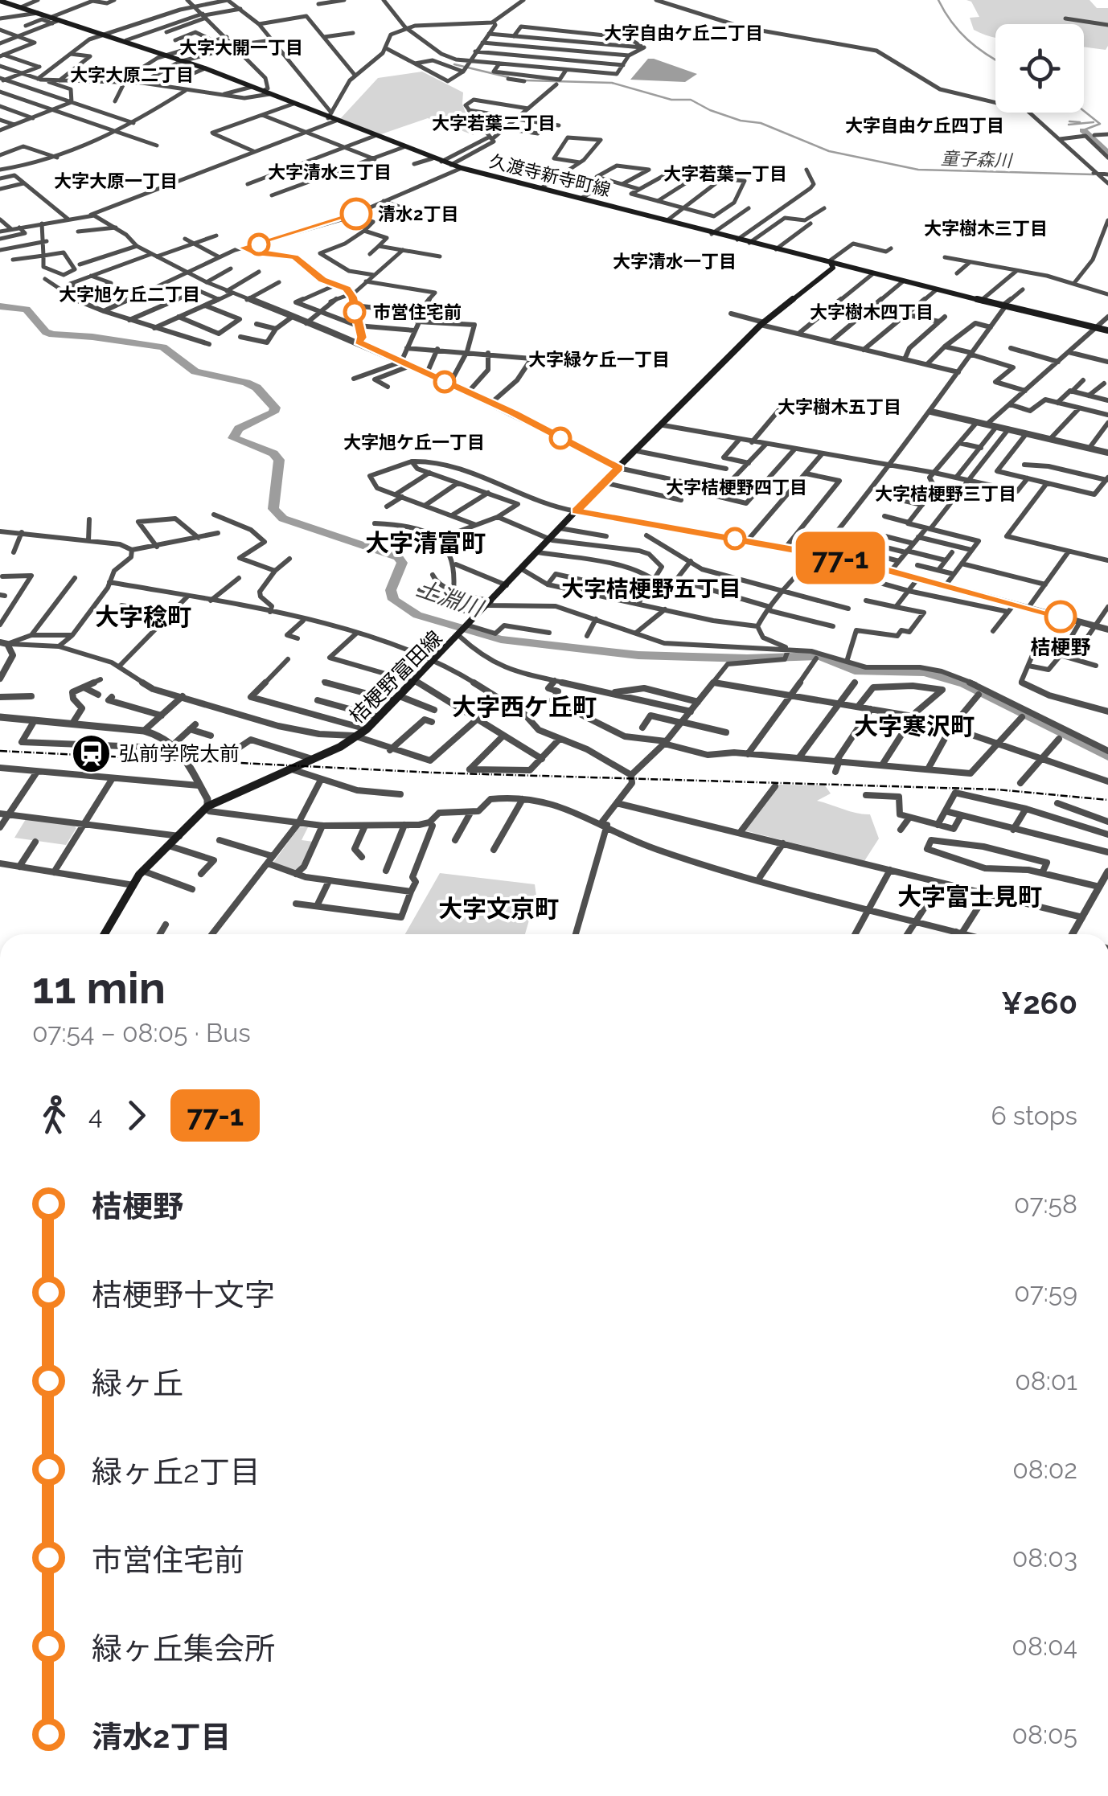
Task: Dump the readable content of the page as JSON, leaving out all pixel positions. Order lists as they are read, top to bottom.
{
  "streets": {
    "main road": ["久渡寺新寺町線", "桔梗野富田線"]
  },
  "crossings": [
    ["久渡寺新寺町線", "桔梗野富田線"]
  ],
  "districts": [
    "大字自由ケ丘二丁目",
    "大字大開一丁目",
    "大字大原二丁目",
    "大字若葉二丁目",
    "大字自由ケ丘四丁目",
    "大字清水三丁目",
    "大字若葉一丁目",
    "大字大原一丁目",
    "大字樹木三丁目",
    "大字清水一丁目",
    "大字旭ケ丘二丁目",
    "大字樹木四丁目",
    "大字緑ケ丘一丁目",
    "大字樹木五丁目",
    "大字旭ケ丘一丁目",
    "大字桔梗野四丁目",
    "大字桔梗野三丁目",
    "大字清富町",
    "大字桔梗野五丁目",
    "大字稔町",
    "大字西ケ丘町",
    "大字寒沢町",
    "大字富士見町",
    "大字文京町"
  ],
  "water": ["童子森川", "土淵川"],
  "places": {
    "other": ["清水2丁目", "市営住宅前", "桔梗野"],
    "station": ["弘前学院大前"]
  },
  "lines": ["bus line 77-1"],
  "page": {
    "on_map": "77-1",
    "heading": ["11 min", "07:54 – 08:05 · Bus", "¥260"],
    "legs": ["4", "77-1", "6 stops"],
    "list": [
      {
        "name": "桔梗野",
        "value": "07:58"
      },
      {
        "name": "桔梗野十文字",
        "value": "07:59"
      },
      {
        "name": "緑ヶ丘",
        "value": "08:01"
      },
      {
        "name": "緑ヶ丘2丁目",
        "value": "08:02"
      },
      {
        "name": "市営住宅前",
        "value": "08:03"
      },
      {
        "name": "緑ヶ丘集会所",
        "value": "08:04"
      },
      {
        "name": "清水2丁目",
        "value": "08:05"
      }
    ]
  }
}
